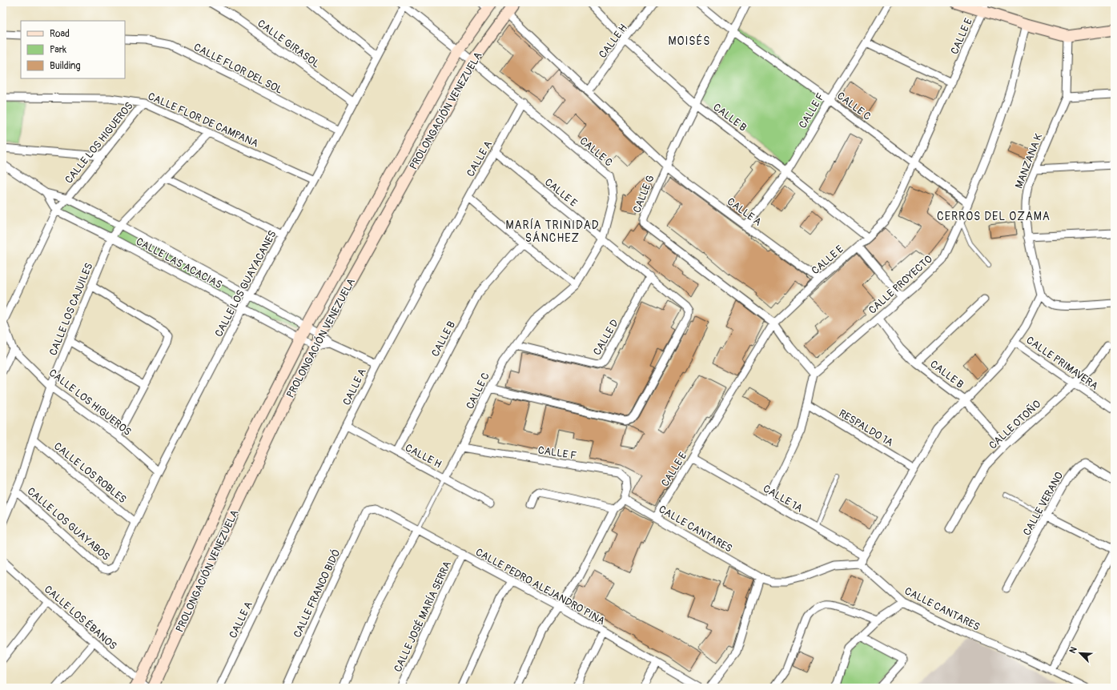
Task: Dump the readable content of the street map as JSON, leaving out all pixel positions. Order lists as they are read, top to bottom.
{
  "streets": {
    "street": [
      "CALLE E",
      "CALLE H",
      "CALLE GIRASOL",
      "CALLE FLOR DEL SOL",
      "CALLE C",
      "PROLONGACIÓN VENEZUELA",
      "CALLE F",
      "CALLE B",
      "CALLE FLOR DE CAMPANA",
      "CALLE LOS HIGUEROS",
      "CALLE A",
      "MANZANA K",
      "CALLE G",
      "CALLE LAS ACACIAS",
      "CALLE LOS GUAYACANES",
      "CALLE PROYECTO",
      "CALLE LOS CAJUILES",
      "CALLE D",
      "CALLE PRIMAVERA",
      "CALLE OTOÑO",
      "RESPALDO 1A",
      "CALLE LOS ROBLES",
      "CALLE 1A",
      "CALLE VERANO",
      "CALLE LOS GUAYABOS",
      "CALLE CANTARES",
      "CALLE PEDRO ALEJANDRO PINA",
      "CALLE FRANCO BIDÓ",
      "CALLE JOSÉ MARÍA SERRA",
      "CALLE LOS ÉBANOS"
    ]
  },
  "crossings": [
    ["CALLE E", "CALLE C"],
    ["CALLE E", "CALLE B"],
    ["CALLE E", "CALLE A"],
    ["CALLE E", "CALLE G"],
    ["CALLE E", "CALLE D"],
    ["CALLE E", "CALLE 1A"],
    ["CALLE E", "CALLE CANTARES"],
    ["CALLE H", "CALLE C"],
    ["CALLE H", "CALLE B"],
    ["CALLE H", "CALLE A"],
    ["CALLE GIRASOL", "CALLE LOS GUAYACANES"],
    ["CALLE FLOR DEL SOL", "CALLE LOS GUAYACANES"],
    ["CALLE C", "PROLONGACIÓN VENEZUELA"],
    ["CALLE C", "CALLE F"],
    ["CALLE C", "CALLE A"],
    ["CALLE C", "CALLE G"],
    ["CALLE C", "CALLE LOS GUAYACANES"],
    ["CALLE C", "CALLE PROYECTO"],
    ["CALLE C", "CALLE D"],
    ["PROLONGACIÓN VENEZUELA", "CALLE A"],
    ["PROLONGACIÓN VENEZUELA", "CALLE LAS ACACIAS"],
    ["PROLONGACIÓN VENEZUELA", "CALLE LOS ÉBANOS"],
    ["CALLE F", "CALLE B"],
    ["CALLE F", "CALLE A"],
    ["CALLE F", "CALLE CANTARES"],
    ["CALLE B", "CALLE G"],
    ["CALLE B", "CALLE PROYECTO"],
    ["CALLE B", "CALLE OTOÑO"],
    ["CALLE FLOR DE CAMPANA", "CALLE LOS HIGUEROS"],
    ["CALLE FLOR DE CAMPANA", "CALLE LOS GUAYACANES"],
    ["CALLE FLOR DE CAMPANA", "CALLE LOS CAJUILES"],
    ["CALLE LOS HIGUEROS", "CALLE LAS ACACIAS"],
    ["CALLE LOS HIGUEROS", "CALLE LOS GUAYACANES"],
    ["CALLE LOS HIGUEROS", "CALLE LOS CAJUILES"],
    ["CALLE A", "CALLE G"],
    ["CALLE A", "CALLE LAS ACACIAS"],
    ["CALLE G", "CALLE PROYECTO"],
    ["CALLE LAS ACACIAS", "CALLE LOS GUAYACANES"],
    ["CALLE LAS ACACIAS", "CALLE LOS CAJUILES"],
    ["CALLE LOS GUAYACANES", "CALLE LOS ROBLES"],
    ["CALLE LOS GUAYACANES", "CALLE LOS GUAYABOS"],
    ["CALLE LOS CAJUILES", "CALLE LOS ROBLES"],
    ["CALLE LOS CAJUILES", "CALLE LOS GUAYABOS"],
    ["CALLE PRIMAVERA", "CALLE OTOÑO"],
    ["CALLE PEDRO ALEJANDRO PINA", "CALLE FRANCO BIDÓ"],
    ["CALLE PEDRO ALEJANDRO PINA", "CALLE JOSÉ MARÍA SERRA"]
  ],
  "districts": ["MOISÉS", "CERROS DEL OZAMA", "MARÍA TRINIDAD SÁNCHEZ"],
  "legend": ["Road", "Park", "Building"],
  "north": "top left"
}
